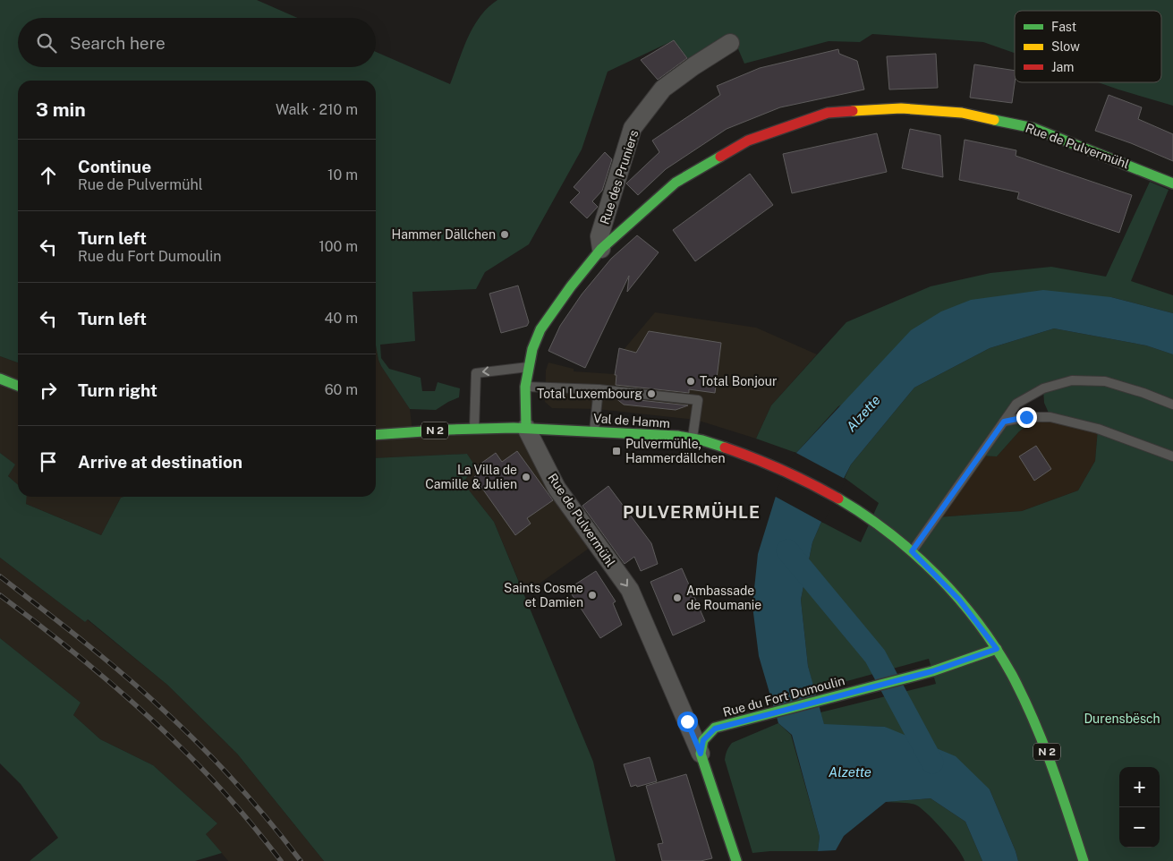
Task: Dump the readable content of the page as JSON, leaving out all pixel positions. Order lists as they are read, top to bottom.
{
  "streets": {
    "street": [
      "Rue de Pulvermühl",
      "Rue des Pruniers",
      "Val de Hamm",
      "N 2",
      "Rue du Fort Dumoulin"
    ]
  },
  "crossings": [
    ["Rue de Pulvermühl", "Rue des Pruniers"],
    ["Rue de Pulvermühl", "Val de Hamm"],
    ["Rue de Pulvermühl", "Rue du Fort Dumoulin"],
    ["Val de Hamm", "N 2"],
    ["N 2", "Rue du Fort Dumoulin"]
  ],
  "districts": ["PULVERMÜHLE"],
  "water": ["Alzette"],
  "parks": ["Durensbësch"],
  "places": {
    "other": [
      "Hammer Dällchen",
      "Total Bonjour",
      "Total Luxembourg",
      "La Villa de Camille & Julien",
      "Saints Cosme et Damien",
      "Ambassade de Roumanie"
    ],
    "transit": ["Pulvermühle, Hammerdällchen"]
  },
  "legend": ["Fast", "Slow", "Jam"],
  "page": {
    "search": "Search here",
    "heading": ["3 min", "Walk · 210 m"],
    "list": [
      ["Continue", "Rue de Pulvermühl", "10 m"],
      ["Turn left", "Rue du Fort Dumoulin", "100 m"],
      ["Turn left", "40 m"],
      ["Turn right", "60 m"],
      "Arrive at destination"
    ],
    "map_buttons": ["+", "−"]
  }
}
